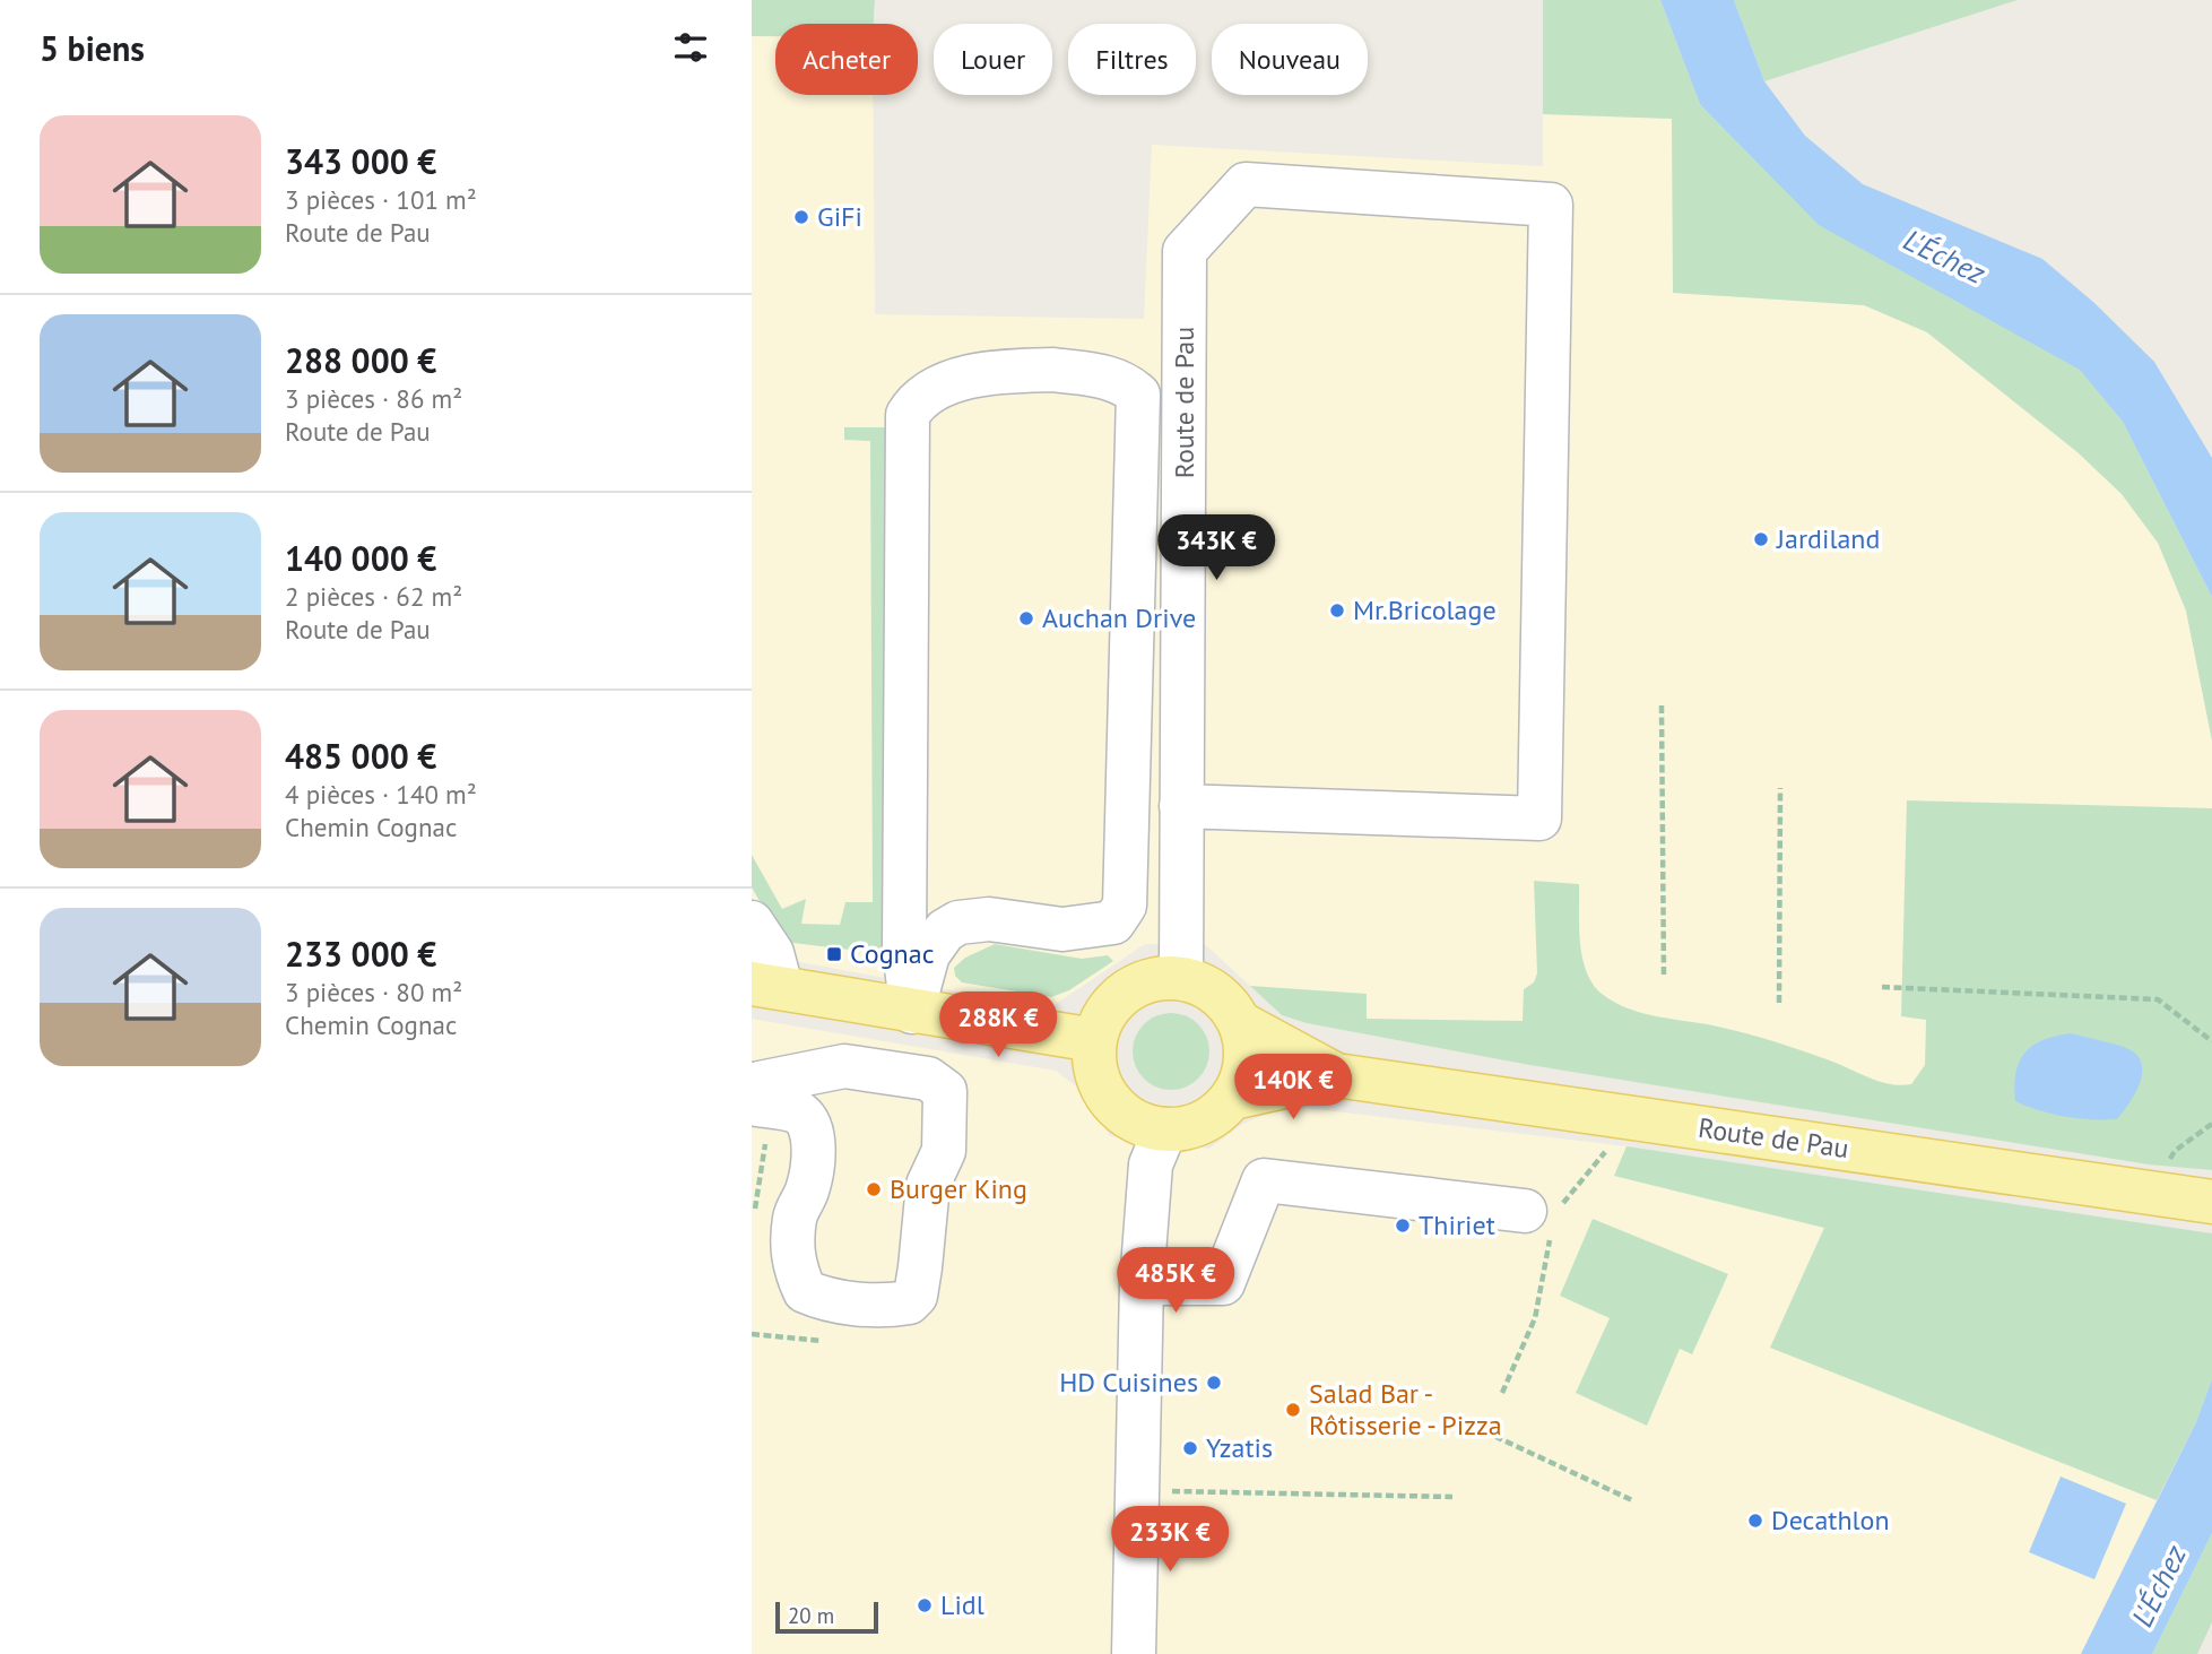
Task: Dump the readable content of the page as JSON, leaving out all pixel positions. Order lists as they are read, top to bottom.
{
  "streets": {
    "main road": ["Route de Pau"]
  },
  "water": ["L'Échez"],
  "places": {
    "other": [
      "GiFi",
      "Jardiland",
      "Mr.Bricolage",
      "Auchan Drive",
      "Burger King",
      "Thiriet",
      "HD Cuisines",
      "Salad Bar - Rôtisserie - Pizza",
      "Yzatis",
      "Decathlon",
      "Lidl"
    ],
    "transit": ["Cognac"]
  },
  "scale_bar": "20 m",
  "page": {
    "heading": "5 biens",
    "chip": [
      "Acheter",
      "Louer",
      "Filtres",
      "Nouveau"
    ],
    "list": [
      {
        "name": "343 000 €",
        "note": "3 pièces · 101 m² · Route de Pau"
      },
      {
        "name": "288 000 €",
        "note": "3 pièces · 86 m² · Route de Pau"
      },
      {
        "name": "140 000 €",
        "note": "2 pièces · 62 m² · Route de Pau"
      },
      {
        "name": "485 000 €",
        "note": "4 pièces · 140 m² · Chemin Cognac"
      },
      {
        "name": "233 000 €",
        "note": "3 pièces · 80 m² · Chemin Cognac"
      }
    ],
    "price": [
      "343K €",
      "288K €",
      "140K €",
      "485K €",
      "233K €"
    ],
    "scale": "20 m"
  }
}
